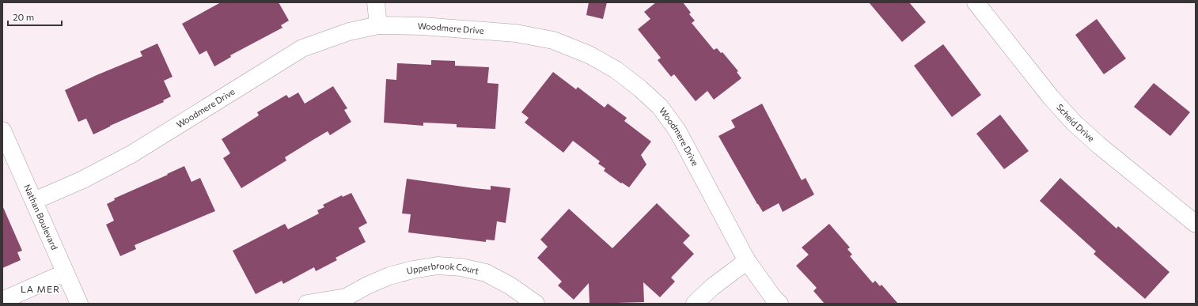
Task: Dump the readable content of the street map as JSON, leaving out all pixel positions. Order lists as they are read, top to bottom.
{
  "streets": {
    "street": [
      "Woodmere Drive",
      "Scheid Drive",
      "Nathan Boulevard",
      "Upperbrook Court"
    ]
  },
  "crossings": [
    ["Woodmere Drive", "Nathan Boulevard"]
  ],
  "districts": ["LA MER"],
  "scale_bar": "20 m"
}
